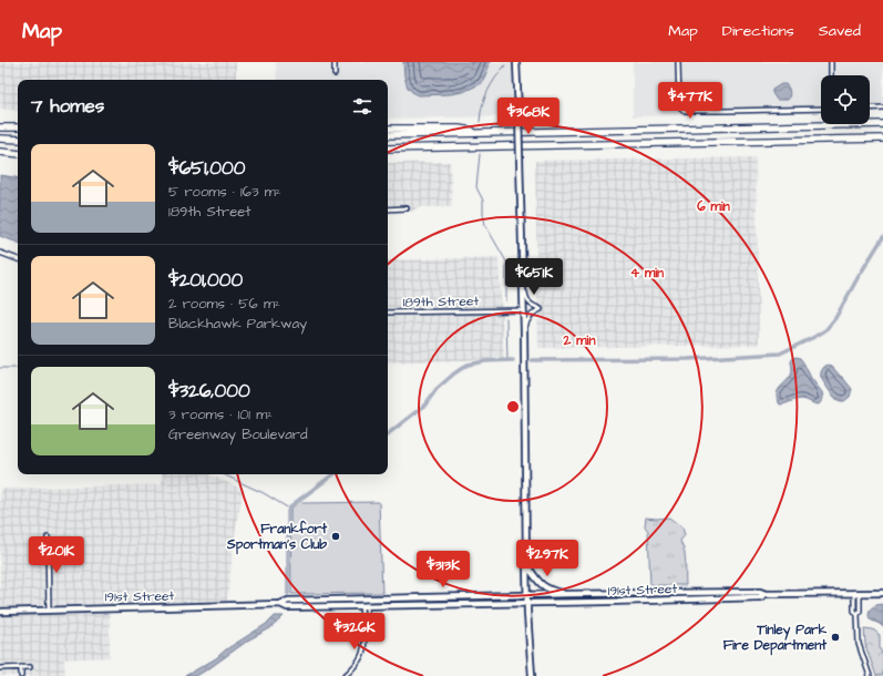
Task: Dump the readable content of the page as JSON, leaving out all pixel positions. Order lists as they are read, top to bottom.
{
  "streets": {
    "main road": ["191st Street"],
    "street": ["189th Street"]
  },
  "places": ["Frankfort Sportman's Club", "Tinley Park Fire Department"],
  "page": {
    "header": "Map",
    "nav": ["Map", "Directions", "Saved"],
    "heading": "7 homes",
    "price": [
      "$477K",
      "$368K",
      "$651K",
      "$201K",
      "$297K",
      "$313K",
      "$326K"
    ],
    "list": [
      {
        "name": "$651,000",
        "note": "5 rooms · 163 m² · 189th Street"
      },
      {
        "name": "$201,000",
        "note": "2 rooms · 56 m² · Blackhawk Parkway"
      },
      {
        "name": "$326,000",
        "note": "3 rooms · 101 m² · Greenway Boulevard"
      }
    ]
  },
  "rings": ["6 min", "4 min", "2 min"]
}
